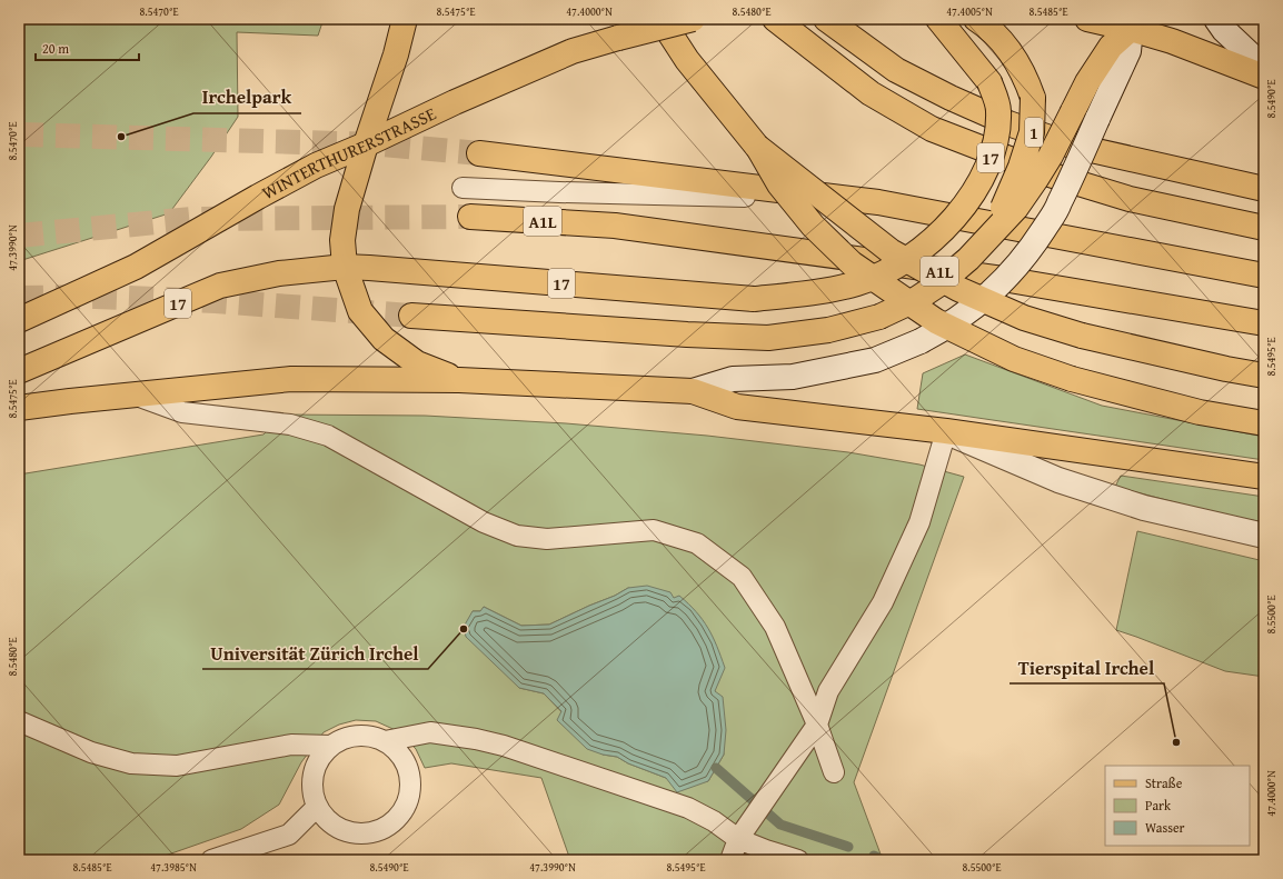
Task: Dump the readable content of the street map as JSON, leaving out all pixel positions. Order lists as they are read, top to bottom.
{
  "streets": {
    "main road": [
      "1",
      "WINTERTHURERSTRASSE",
      "17",
      "A1L"
    ]
  },
  "places": ["Irchelpark", "Universität Zürich Irchel", "Tierspital Irchel"],
  "legend": ["Straße", "Park", "Wasser"],
  "scale_bar": "20 m",
  "coordinates": [
    "8.5470°E",
    "8.5475°E",
    "47.4000°N",
    "8.5480°E",
    "47.4005°N",
    "8.5485°E",
    "8.5490°E",
    "47.3990°N",
    "8.5495°E",
    "8.5500°E",
    "47.3985°N"
  ]
}
